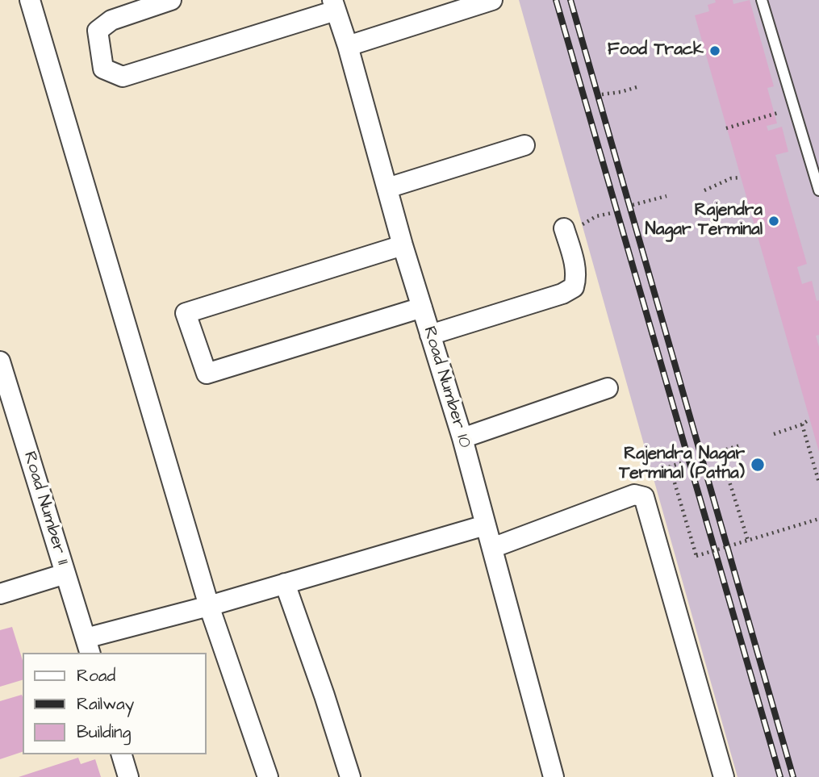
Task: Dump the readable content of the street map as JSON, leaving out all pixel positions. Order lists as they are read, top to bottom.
{
  "streets": {
    "street": ["Road Number 10", "Road Number 11"]
  },
  "places": ["Food Track", "Rajendra Nagar Terminal", "Rajendra Nagar Terminal (Patna)"],
  "legend": ["Road", "Railway", "Building"]
}
